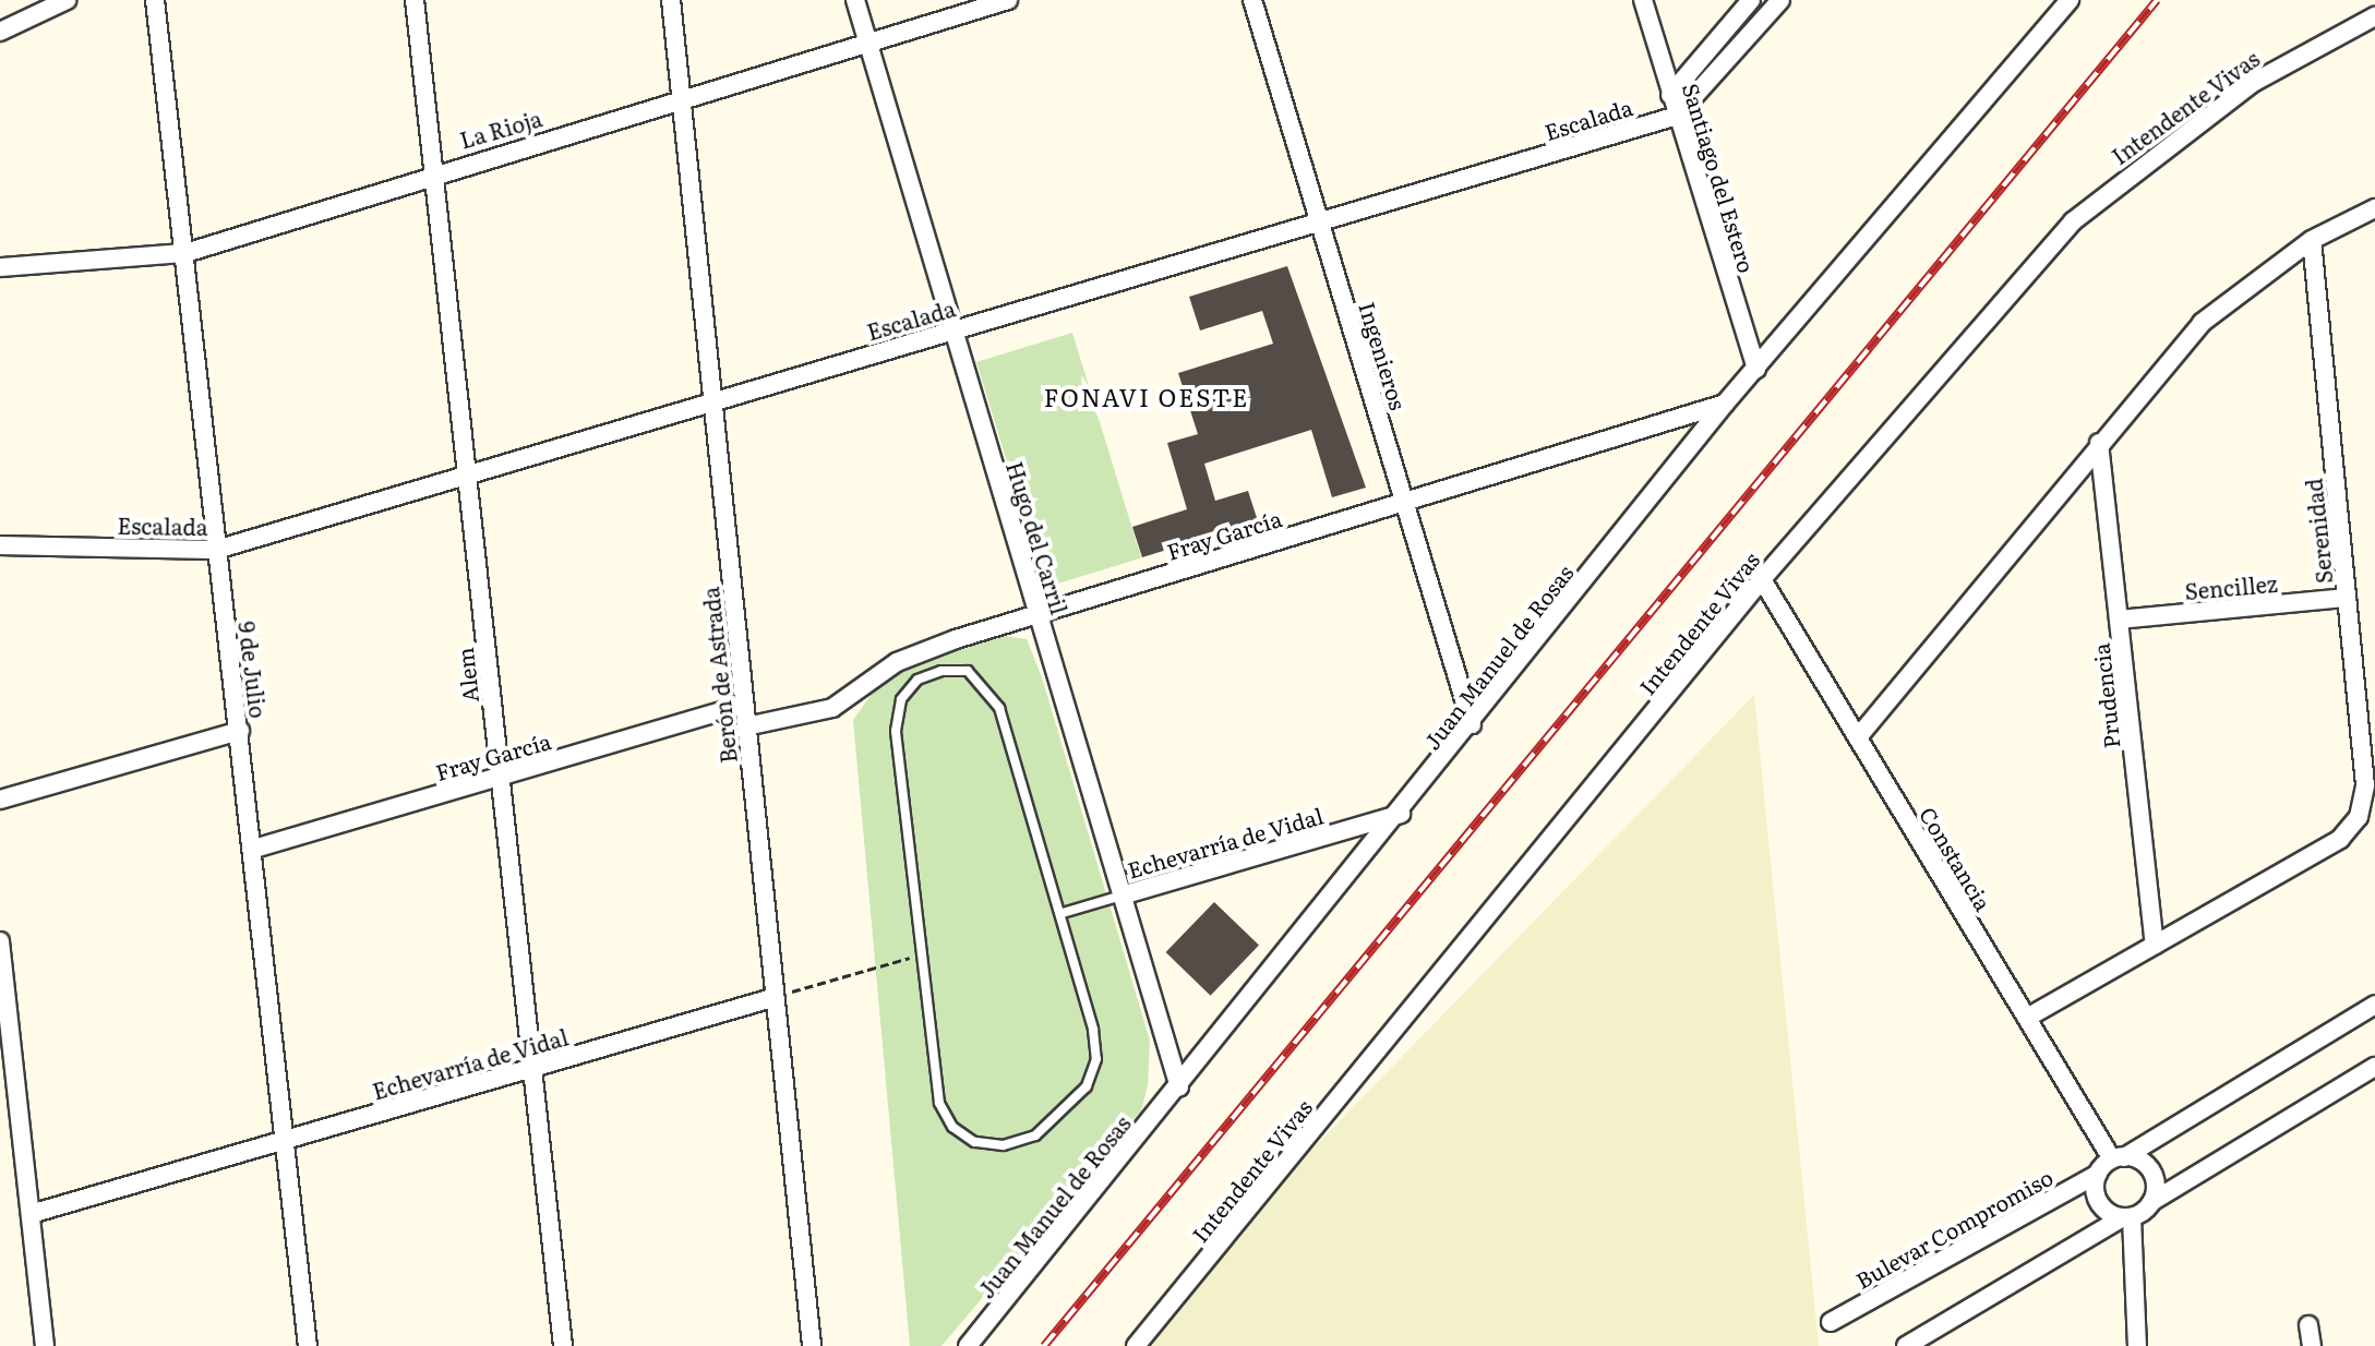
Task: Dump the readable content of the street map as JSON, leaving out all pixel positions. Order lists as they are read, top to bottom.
{
  "streets": {
    "street": [
      "Intendente Vivas",
      "Escalada",
      "La Rioja",
      "Santiago del Estero",
      "Ingenieros",
      "Serenidad",
      "Fray García",
      "Hugo del Carril",
      "Sencillez",
      "Juan Manuel de Rosas",
      "9 de Julio",
      "Alem",
      "Berón de Astrada",
      "Prudencia",
      "Echevarría de Vidal",
      "Constancia",
      "Bulevar Compromiso"
    ]
  },
  "crossings": [
    ["Intendente Vivas", "Constancia"],
    ["Escalada", "Santiago del Estero"],
    ["Escalada", "Ingenieros"],
    ["Escalada", "Hugo del Carril"],
    ["Escalada", "9 de Julio"],
    ["Escalada", "Alem"],
    ["Escalada", "Berón de Astrada"],
    ["La Rioja", "Hugo del Carril"],
    ["La Rioja", "9 de Julio"],
    ["La Rioja", "Alem"],
    ["La Rioja", "Berón de Astrada"],
    ["Santiago del Estero", "Juan Manuel de Rosas"],
    ["Ingenieros", "Fray García"],
    ["Ingenieros", "Juan Manuel de Rosas"],
    ["Serenidad", "Sencillez"],
    ["Serenidad", "Prudencia"],
    ["Fray García", "Hugo del Carril"],
    ["Fray García", "Juan Manuel de Rosas"],
    ["Fray García", "9 de Julio"],
    ["Fray García", "Alem"],
    ["Fray García", "Berón de Astrada"],
    ["Hugo del Carril", "Juan Manuel de Rosas"],
    ["Hugo del Carril", "Echevarría de Vidal"],
    ["Sencillez", "Prudencia"],
    ["Juan Manuel de Rosas", "Echevarría de Vidal"],
    ["9 de Julio", "Echevarría de Vidal"],
    ["Alem", "Echevarría de Vidal"],
    ["Berón de Astrada", "Echevarría de Vidal"],
    ["Constancia", "Bulevar Compromiso"]
  ],
  "districts": ["FONAVI OESTE"]
}
